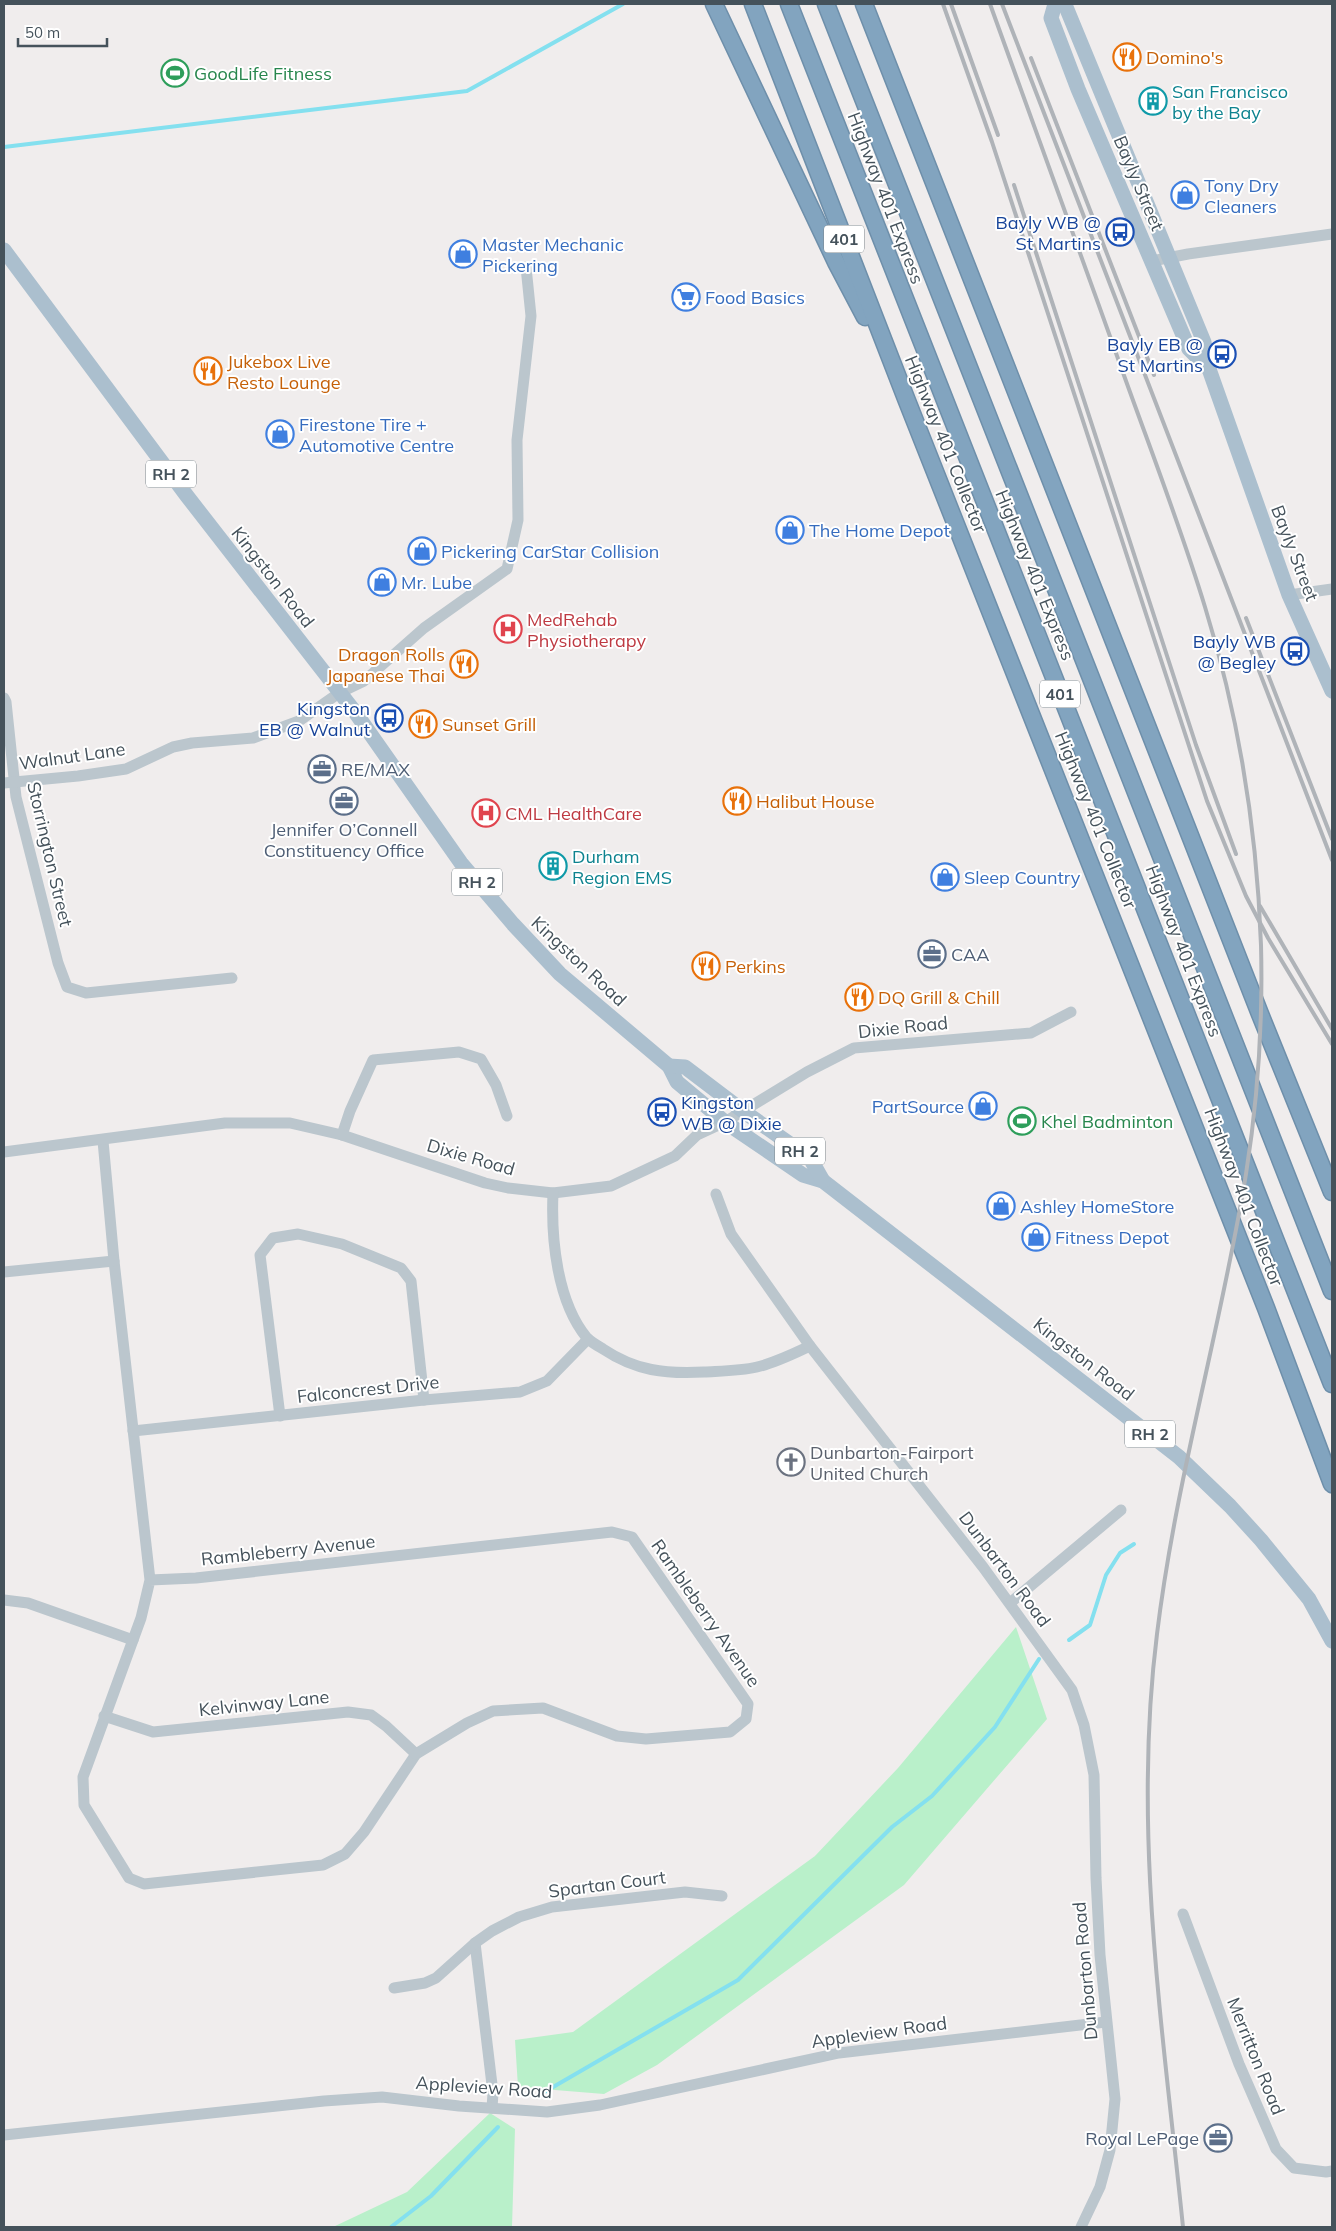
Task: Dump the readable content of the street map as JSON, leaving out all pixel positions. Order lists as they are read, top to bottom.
{
  "streets": {
    "highway": ["Highway 401 Express", "401", "Highway 401 Collector"],
    "main road": ["Bayly Street", "RH 2", "Kingston Road"],
    "street": [
      "Walnut Lane",
      "Storrington Street",
      "Dixie Road",
      "Falconcrest Drive",
      "Rambleberry Avenue",
      "Dunbarton Road",
      "Kelvinway Lane",
      "Spartan Court",
      "Appleview Road",
      "Merritton Road"
    ]
  },
  "crossings": [
    ["Kingston Road", "Walnut Lane"],
    ["Kingston Road", "Dixie Road"],
    ["Walnut Lane", "Storrington Street"],
    ["Dixie Road", "Rambleberry Avenue"],
    ["Falconcrest Drive", "Rambleberry Avenue"],
    ["Rambleberry Avenue", "Kelvinway Lane"],
    ["Dunbarton Road", "Appleview Road"]
  ],
  "places": {
    "restaurant": [
      "Domino's",
      "Jukebox Live Resto Lounge",
      "Dragon Rolls Japanese Thai",
      "Sunset Grill",
      "Halibut House",
      "Perkins",
      "DQ Grill & Chill"
    ],
    "sports": ["GoodLife Fitness", "Khel Badminton"],
    "building": ["San Francisco by the Bay", "Durham Region EMS"],
    "shop": [
      "Tony Dry Cleaners",
      "Master Mechanic Pickering",
      "Firestone Tire + Automotive Centre",
      "The Home Depot",
      "Pickering CarStar Collision",
      "Mr. Lube",
      "Sleep Country",
      "PartSource",
      "Ashley HomeStore",
      "Fitness Depot"
    ],
    "bus stop": [
      "Bayly WB @ St Martins",
      "Bayly EB @ St Martins",
      "Bayly WB @ Begley",
      "Kingston EB @ Walnut",
      "Kingston WB @ Dixie"
    ],
    "supermarket": ["Food Basics"],
    "hospital": ["MedRehab Physiotherapy", "CML HealthCare"],
    "office": [
      "RE/MAX",
      "Jennifer O’Connell Constituency Office",
      "CAA",
      "Royal LePage"
    ],
    "church": ["Dunbarton-Fairport United Church"]
  },
  "scale_bar": "50 m"
}
